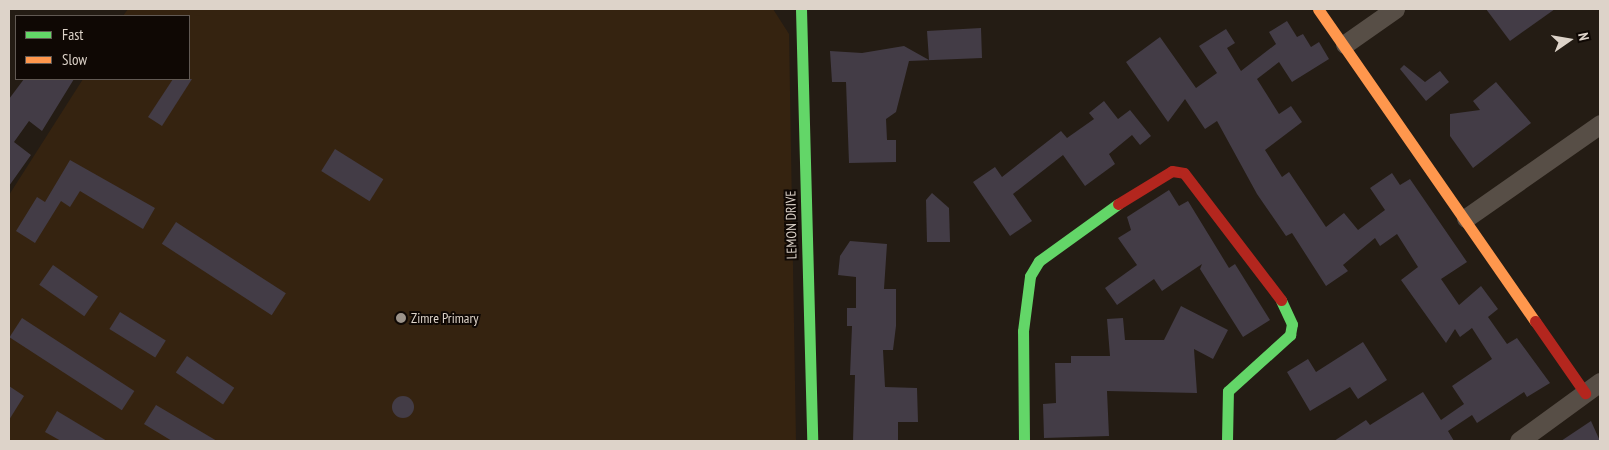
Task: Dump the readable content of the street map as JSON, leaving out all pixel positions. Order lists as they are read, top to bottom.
{
  "streets": {
    "street": ["LEMON DRIVE"]
  },
  "places": ["Zimre Primary"],
  "legend": ["Fast", "Slow"],
  "north": "right"
}
